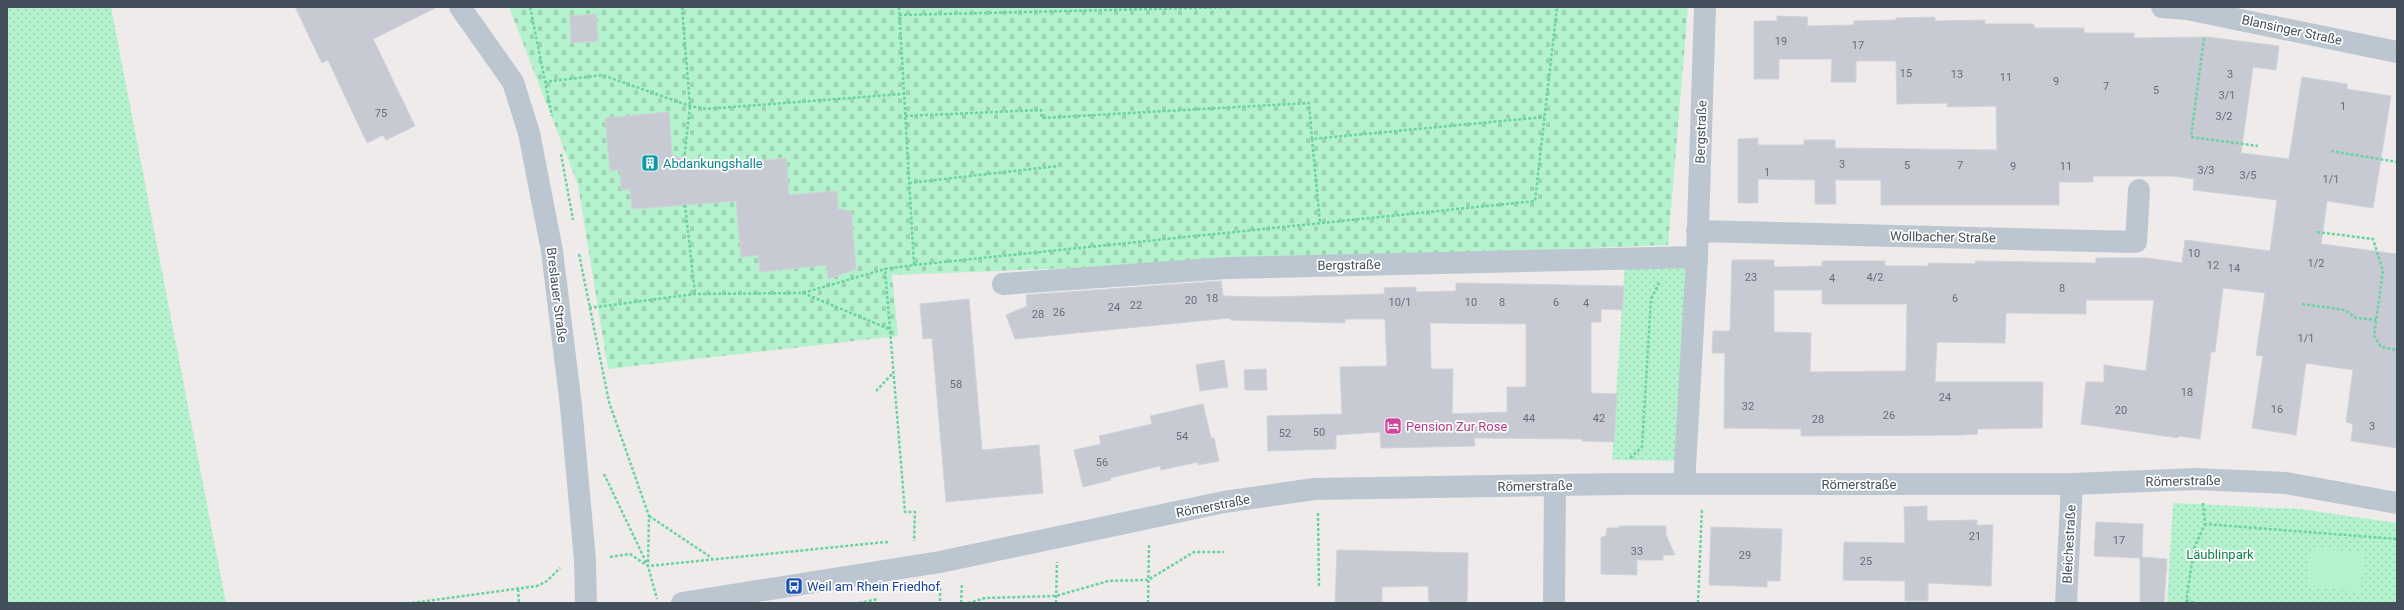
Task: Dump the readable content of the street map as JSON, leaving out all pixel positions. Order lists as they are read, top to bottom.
{
  "streets": {
    "street": [
      "Blansinger Straße",
      "Bergstraße",
      "Wollbacher Straße",
      "Breslauer Straße",
      "Römerstraße",
      "Bleichestraße"
    ]
  },
  "crossings": [
    ["Bergstraße", "Wollbacher Straße"],
    ["Bergstraße", "Römerstraße"],
    ["Römerstraße", "Bleichestraße"]
  ],
  "parks": ["Läublinpark"],
  "places": {
    "building": ["Abdankungshalle"],
    "hotel": ["Pension Zur Rose"],
    "bus stop": ["Weil am Rhein Friedhof"]
  },
  "house_numbers": [
    "19",
    "17",
    "15",
    "13",
    "3",
    "11",
    "9",
    "7",
    "5",
    "3/1",
    "1",
    "75",
    "3/2",
    "3",
    "5",
    "7",
    "9",
    "11",
    "3/3",
    "1",
    "3/5",
    "1/1",
    "10",
    "1/2",
    "12",
    "14",
    "23",
    "4/2",
    "4",
    "8",
    "18",
    "6",
    "20",
    "10/1",
    "10",
    "8",
    "6",
    "4",
    "22",
    "24",
    "26",
    "28",
    "1/1",
    "58",
    "18",
    "24",
    "32",
    "16",
    "20",
    "26",
    "44",
    "42",
    "28",
    "3",
    "50",
    "52",
    "54",
    "56",
    "21",
    "17",
    "33",
    "29",
    "25"
  ]
}
